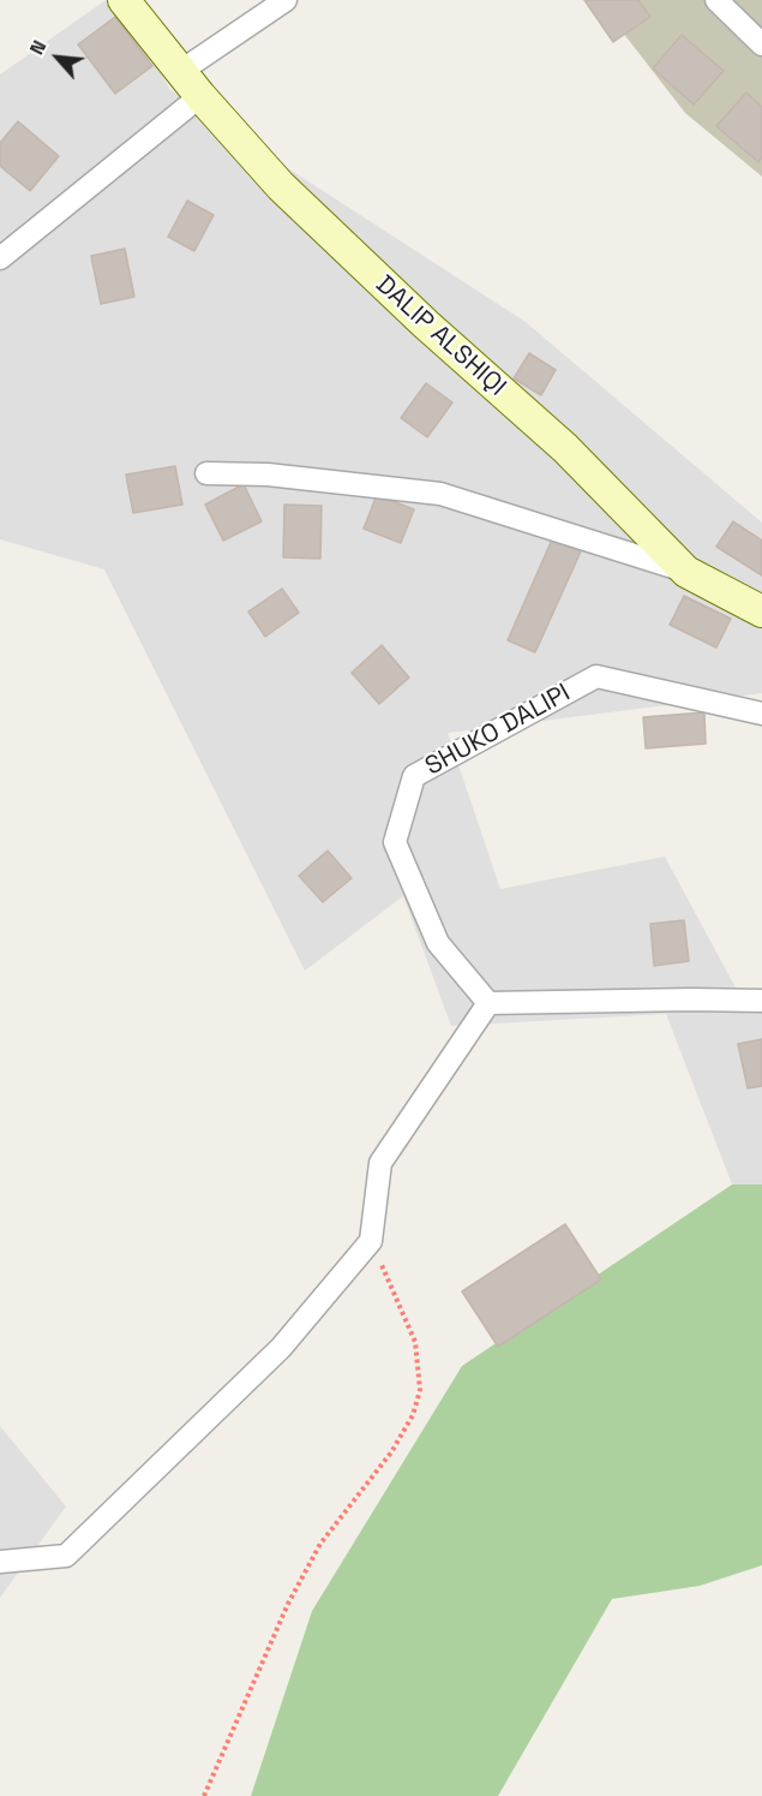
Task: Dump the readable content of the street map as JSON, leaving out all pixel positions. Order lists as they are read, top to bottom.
{
  "streets": {
    "street": ["DALIP ALSHIQI", "SHUKO DALIPI"]
  },
  "north": "top left"
}
